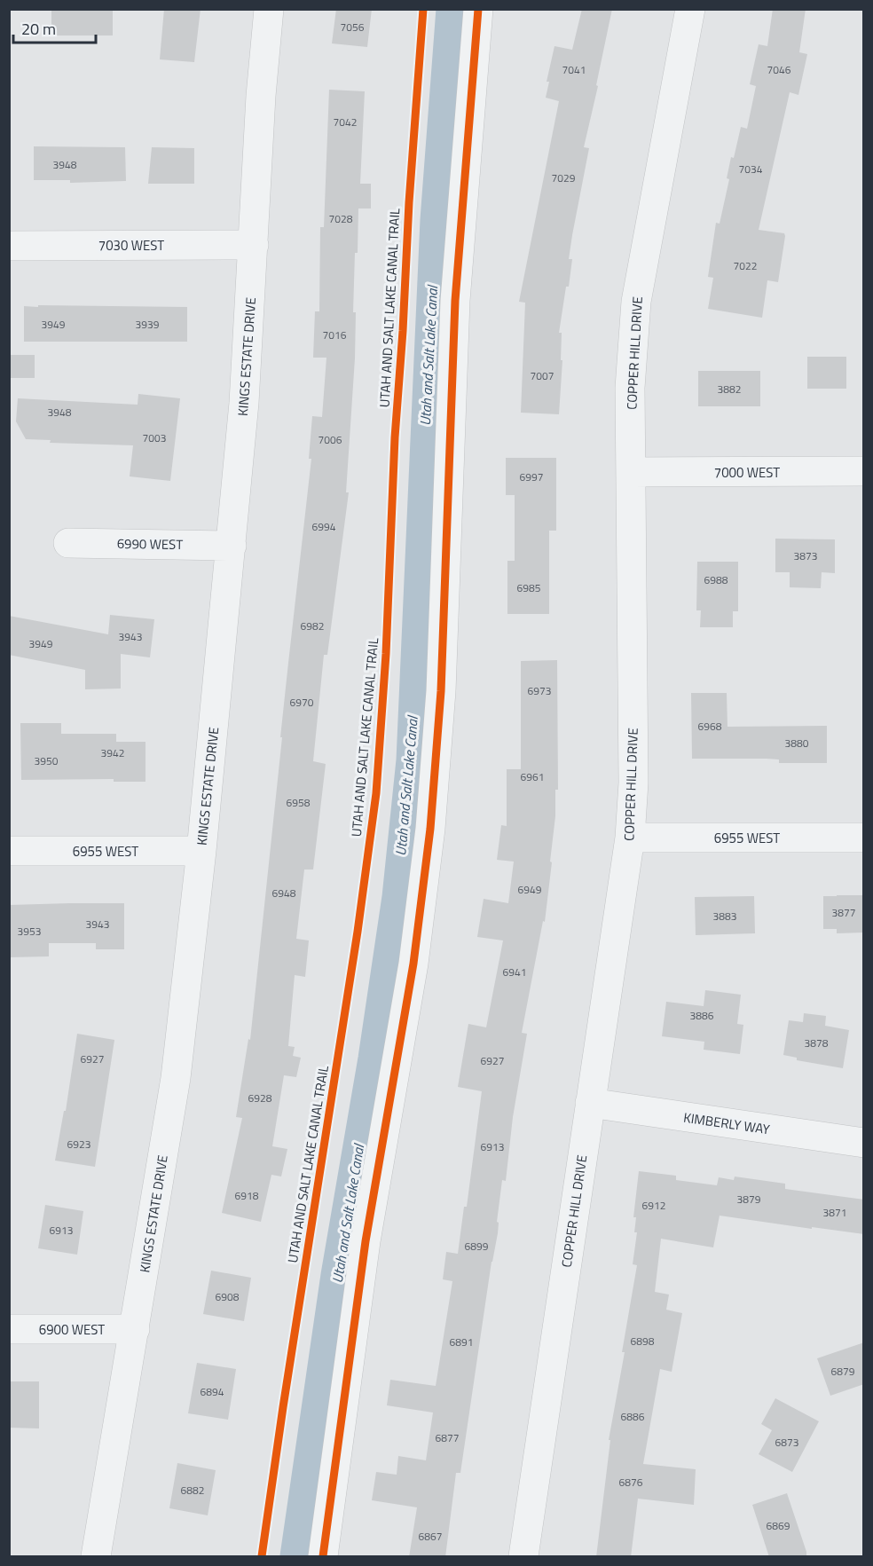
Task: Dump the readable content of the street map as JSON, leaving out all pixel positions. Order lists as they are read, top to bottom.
{
  "streets": {
    "street": [
      "7030 WEST",
      "COPPER HILL DRIVE",
      "KINGS ESTATE DRIVE",
      "7000 WEST",
      "6990 WEST",
      "6955 WEST",
      "KIMBERLY WAY",
      "6900 WEST"
    ],
    "cycle path": ["UTAH AND SALT LAKE CANAL TRAIL"]
  },
  "crossings": [
    ["7030 WEST", "KINGS ESTATE DRIVE"],
    ["COPPER HILL DRIVE", "7000 WEST"],
    ["COPPER HILL DRIVE", "6955 WEST"],
    ["COPPER HILL DRIVE", "KIMBERLY WAY"],
    ["KINGS ESTATE DRIVE", "6990 WEST"],
    ["KINGS ESTATE DRIVE", "6955 WEST"],
    ["KINGS ESTATE DRIVE", "6900 WEST"]
  ],
  "water": ["Utah and Salt Lake Canal"],
  "house_numbers": [
    "7056",
    "7041",
    "7046",
    "7042",
    "3948",
    "7034",
    "7029",
    "7028",
    "7022",
    "3949",
    "3939",
    "7016",
    "7007",
    "3882",
    "3948",
    "7003",
    "7006",
    "6997",
    "6994",
    "3873",
    "6988",
    "6985",
    "6982",
    "3943",
    "3949",
    "6973",
    "6970",
    "6968",
    "3880",
    "3942",
    "3950",
    "6961",
    "6958",
    "6949",
    "6948",
    "3877",
    "3883",
    "3943",
    "3953",
    "6941",
    "3886",
    "3878",
    "6927",
    "6927",
    "6928",
    "6923",
    "6913",
    "6918",
    "3879",
    "6912",
    "3871",
    "6913",
    "6899",
    "6908",
    "6898",
    "6891",
    "6879",
    "6894",
    "6886",
    "6877",
    "6873",
    "6876",
    "6882",
    "6869",
    "6867"
  ],
  "scale_bar": "20 m"
}
